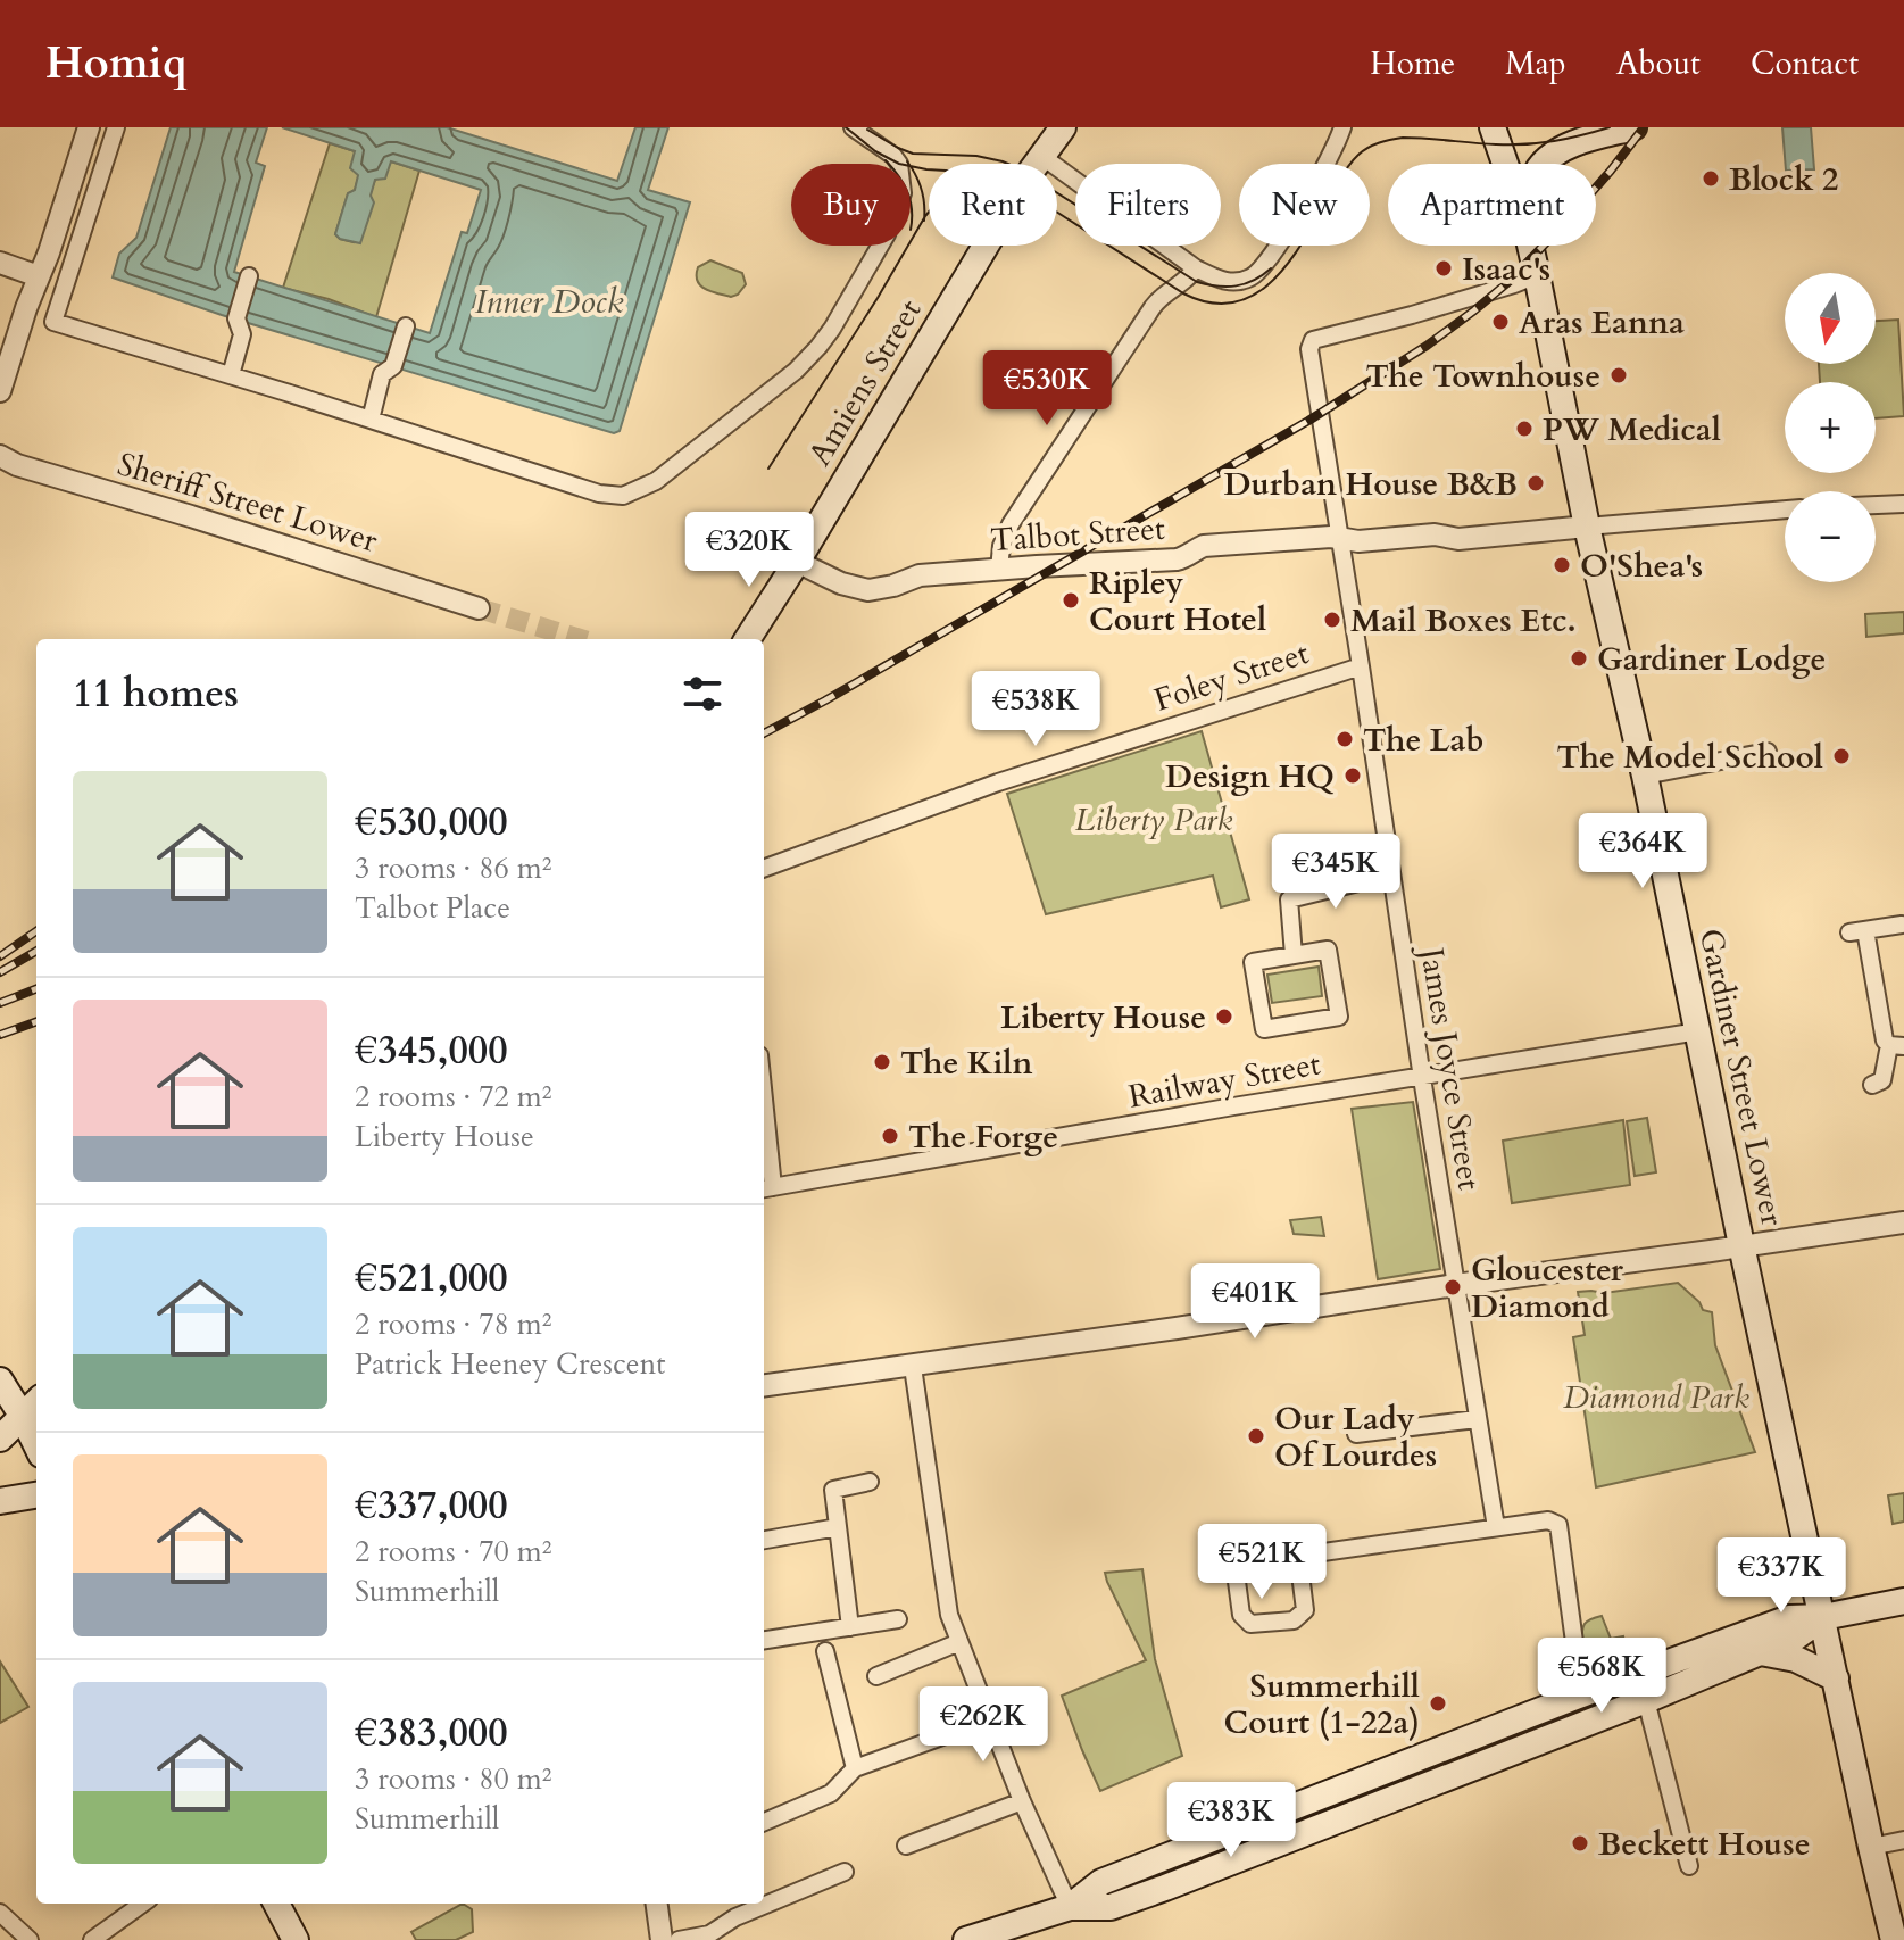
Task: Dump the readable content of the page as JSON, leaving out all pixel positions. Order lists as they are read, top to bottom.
{
  "streets": {
    "main road": ["Amiens Street", "Gardiner Street Lower"],
    "street": [
      "Sheriff Street Lower",
      "Talbot Street",
      "Foley Street",
      "James Joyce Street",
      "Railway Street"
    ]
  },
  "crossings": [
    ["Amiens Street", "Talbot Street"],
    ["Talbot Street", "James Joyce Street"],
    ["Talbot Street", "Gardiner Street Lower"],
    ["Foley Street", "James Joyce Street"],
    ["James Joyce Street", "Gardiner Street Lower"],
    ["James Joyce Street", "Railway Street"],
    ["Gardiner Street Lower", "Railway Street"]
  ],
  "water": ["Inner Dock"],
  "parks": ["Liberty Park", "Diamond Park"],
  "places": [
    "Block 2",
    "Isaac's",
    "Aras Eanna",
    "The Townhouse",
    "PW Medical",
    "Durban House B&B",
    "O'Shea's",
    "Ripley Court Hotel",
    "Mail Boxes Etc.",
    "Gardiner Lodge",
    "The Lab",
    "The Model School",
    "Design HQ",
    "Liberty House",
    "The Kiln",
    "The Forge",
    "Gloucester Diamond",
    "Our Lady Of Lourdes",
    "Summerhill Court (1-22a)",
    "Beckett House"
  ],
  "north": "bottom",
  "page": {
    "header": "Homiq",
    "nav": [
      "Home",
      "Map",
      "About",
      "Contact"
    ],
    "chip": [
      "Buy",
      "Rent",
      "Filters",
      "New",
      "Apartment"
    ],
    "map_buttons": ["+", "−"],
    "price": [
      "€530K",
      "€320K",
      "€538K",
      "€364K",
      "€345K",
      "€401K",
      "€521K",
      "€337K",
      "€568K",
      "€262K",
      "€383K"
    ],
    "heading": "11 homes",
    "list": [
      {
        "name": "€530,000",
        "note": "3 rooms · 86 m² · Talbot Place"
      },
      {
        "name": "€345,000",
        "note": "2 rooms · 72 m² · Liberty House"
      },
      {
        "name": "€521,000",
        "note": "2 rooms · 78 m² · Patrick Heeney Crescent"
      },
      {
        "name": "€337,000",
        "note": "2 rooms · 70 m² · Summerhill"
      },
      {
        "name": "€383,000",
        "note": "3 rooms · 80 m² · Summerhill"
      }
    ]
  }
}
